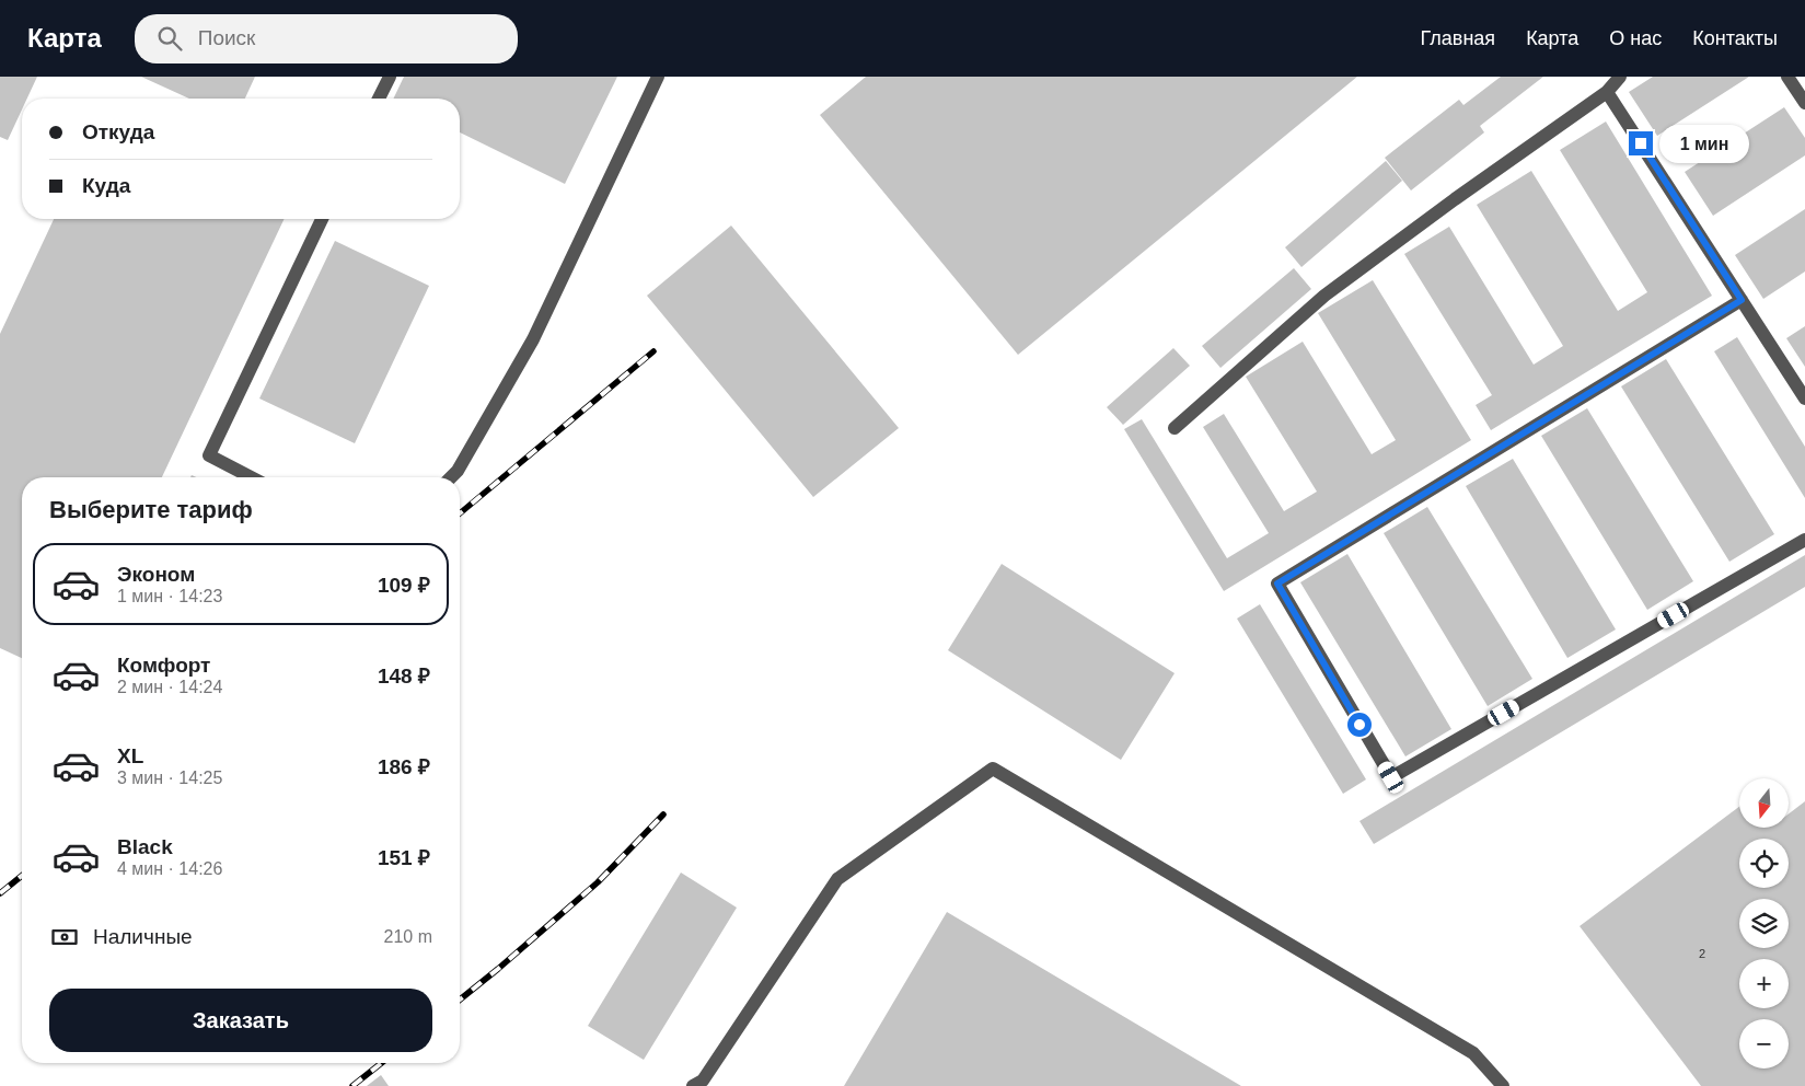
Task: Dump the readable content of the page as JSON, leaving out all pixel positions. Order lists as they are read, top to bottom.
{
  "house_numbers": ["2"],
  "north": "bottom",
  "page": {
    "header": "Карта",
    "search": "Поиск",
    "nav": [
      "Главная",
      "Карта",
      "О нас",
      "Контакты"
    ],
    "banner": ["Откуда", "Куда"],
    "bubble": "1 мин",
    "heading": "Выберите тариф",
    "list": [
      {
        "name": "Эконом",
        "note": "1 мин · 14:23",
        "value": "109 ₽"
      },
      {
        "name": "Комфорт",
        "note": "2 мин · 14:24",
        "value": "148 ₽"
      },
      {
        "name": "XL",
        "note": "3 мин · 14:25",
        "value": "186 ₽"
      },
      {
        "name": "Black",
        "note": "4 мин · 14:26",
        "value": "151 ₽"
      }
    ],
    "map_buttons": ["+", "−"],
    "pay": ["Наличные", "210 m"],
    "buttons": "Заказать"
  }
}
